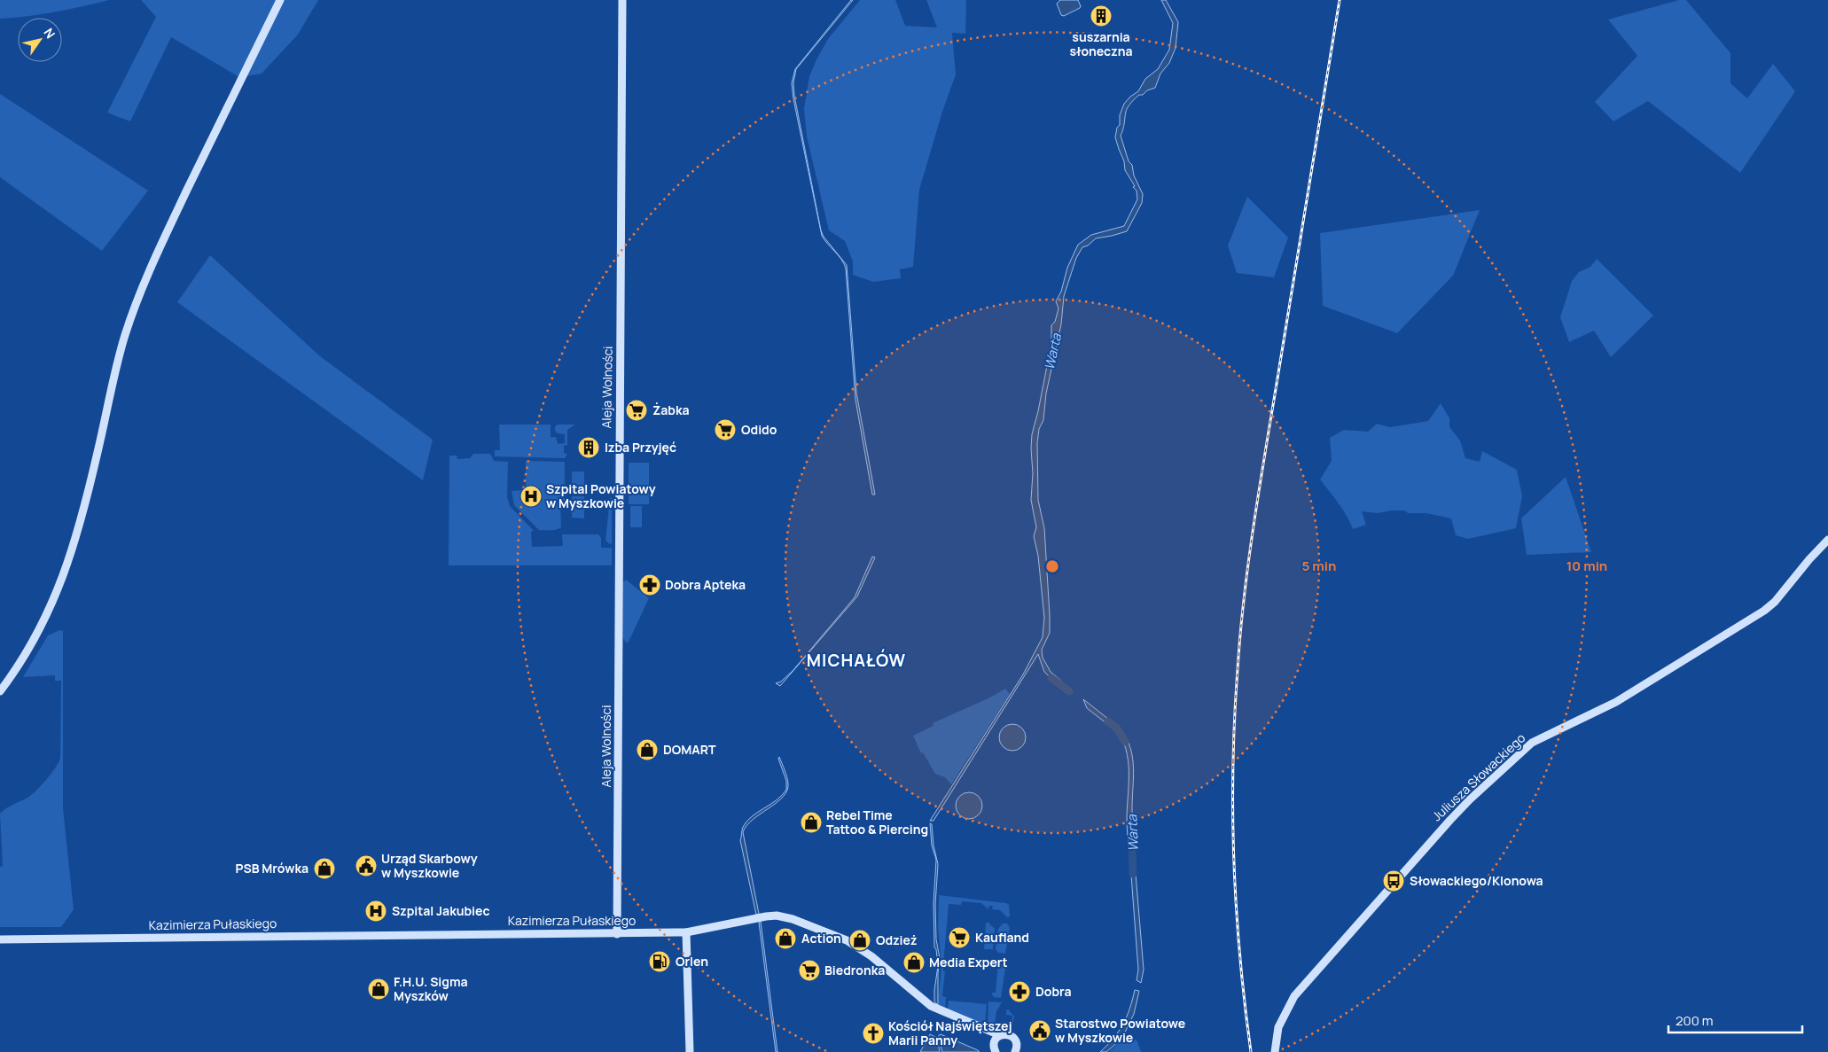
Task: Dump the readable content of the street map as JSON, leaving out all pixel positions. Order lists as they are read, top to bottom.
{
  "streets": {
    "main road": ["Aleja Wolności", "Juliusza Słowackiego", "Kazimierza Pułaskiego"]
  },
  "crossings": [
    ["Aleja Wolności", "Kazimierza Pułaskiego"]
  ],
  "districts": ["MICHAŁÓW"],
  "water": ["Warta"],
  "places": {
    "building": ["suszarnia słoneczna", "Izba Przyjęć"],
    "supermarket": [
      "Żabka",
      "Odido",
      "Kaufland",
      "Biedronka"
    ],
    "hospital": ["Szpital Powiatowy w Myszkowie", "Szpital Jakubiec"],
    "pharmacy": ["Dobra Apteka", "Dobra"],
    "shop": [
      "DOMART",
      "Rebel Time Tattoo & Piercing",
      "PSB Mrówka",
      "Action",
      "Odzież",
      "Media Expert",
      "F.H.U. Sigma Myszków"
    ],
    "public building": ["Urząd Skarbowy w Myszkowie", "Starostwo Powiatowe w Myszkowie"],
    "bus stop": ["Słowackiego/Klonowa"],
    "fuel station": ["Orlen"],
    "church": ["Kościół Najświętszej Marii Panny"]
  },
  "scale_bar": "200 m",
  "north": "top right",
  "rings": ["5 min", "10 min"]
}
